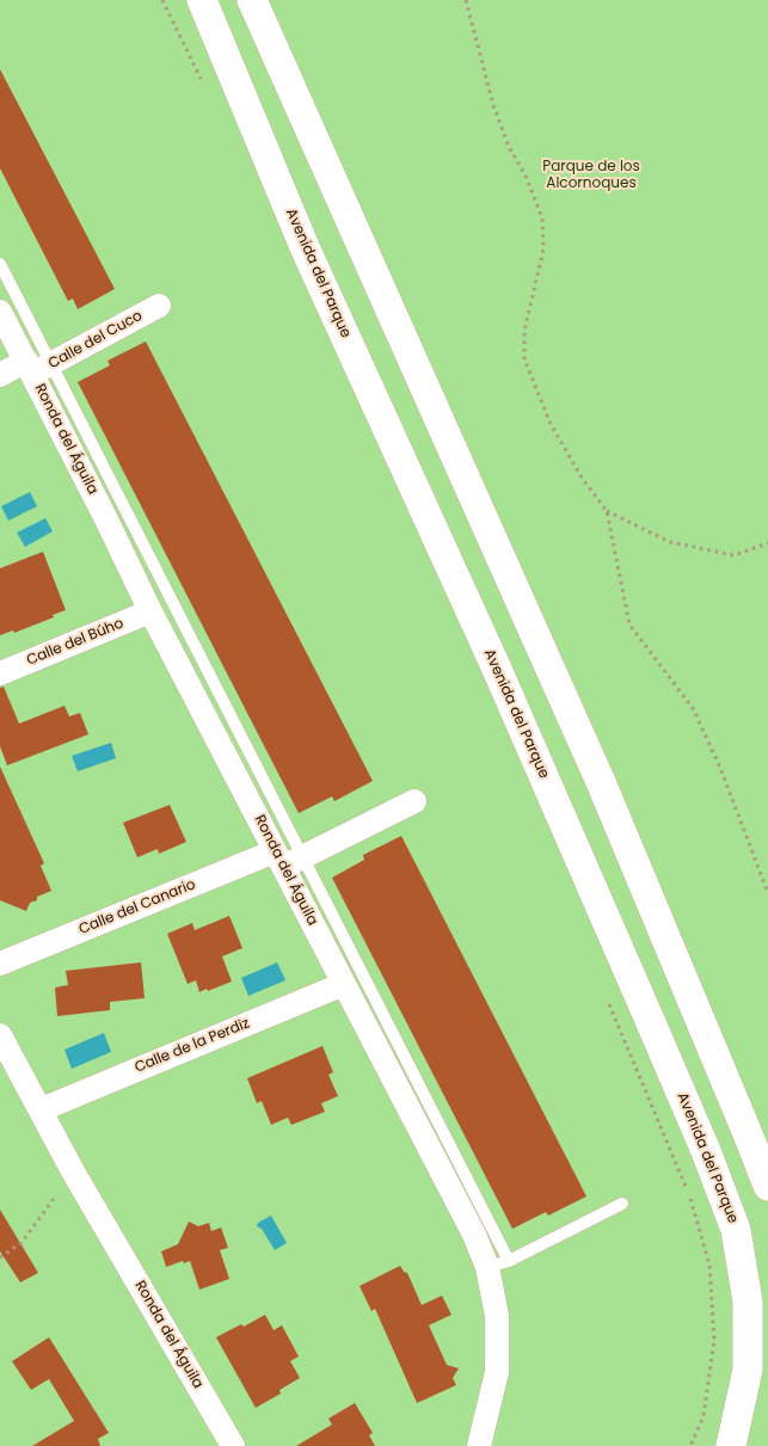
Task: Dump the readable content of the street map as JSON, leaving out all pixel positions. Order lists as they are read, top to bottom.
{
  "streets": {
    "street": [
      "Avenida del Parque",
      "Calle del Cuco",
      "Ronda del Águila",
      "Calle del Búho",
      "Calle del Canario",
      "Calle de la Perdiz"
    ]
  },
  "crossings": [
    ["Calle del Cuco", "Ronda del Águila"],
    ["Ronda del Águila", "Calle del Búho"],
    ["Ronda del Águila", "Calle del Canario"],
    ["Ronda del Águila", "Calle de la Perdiz"]
  ],
  "parks": ["Parque de los Alcornoques"]
}
